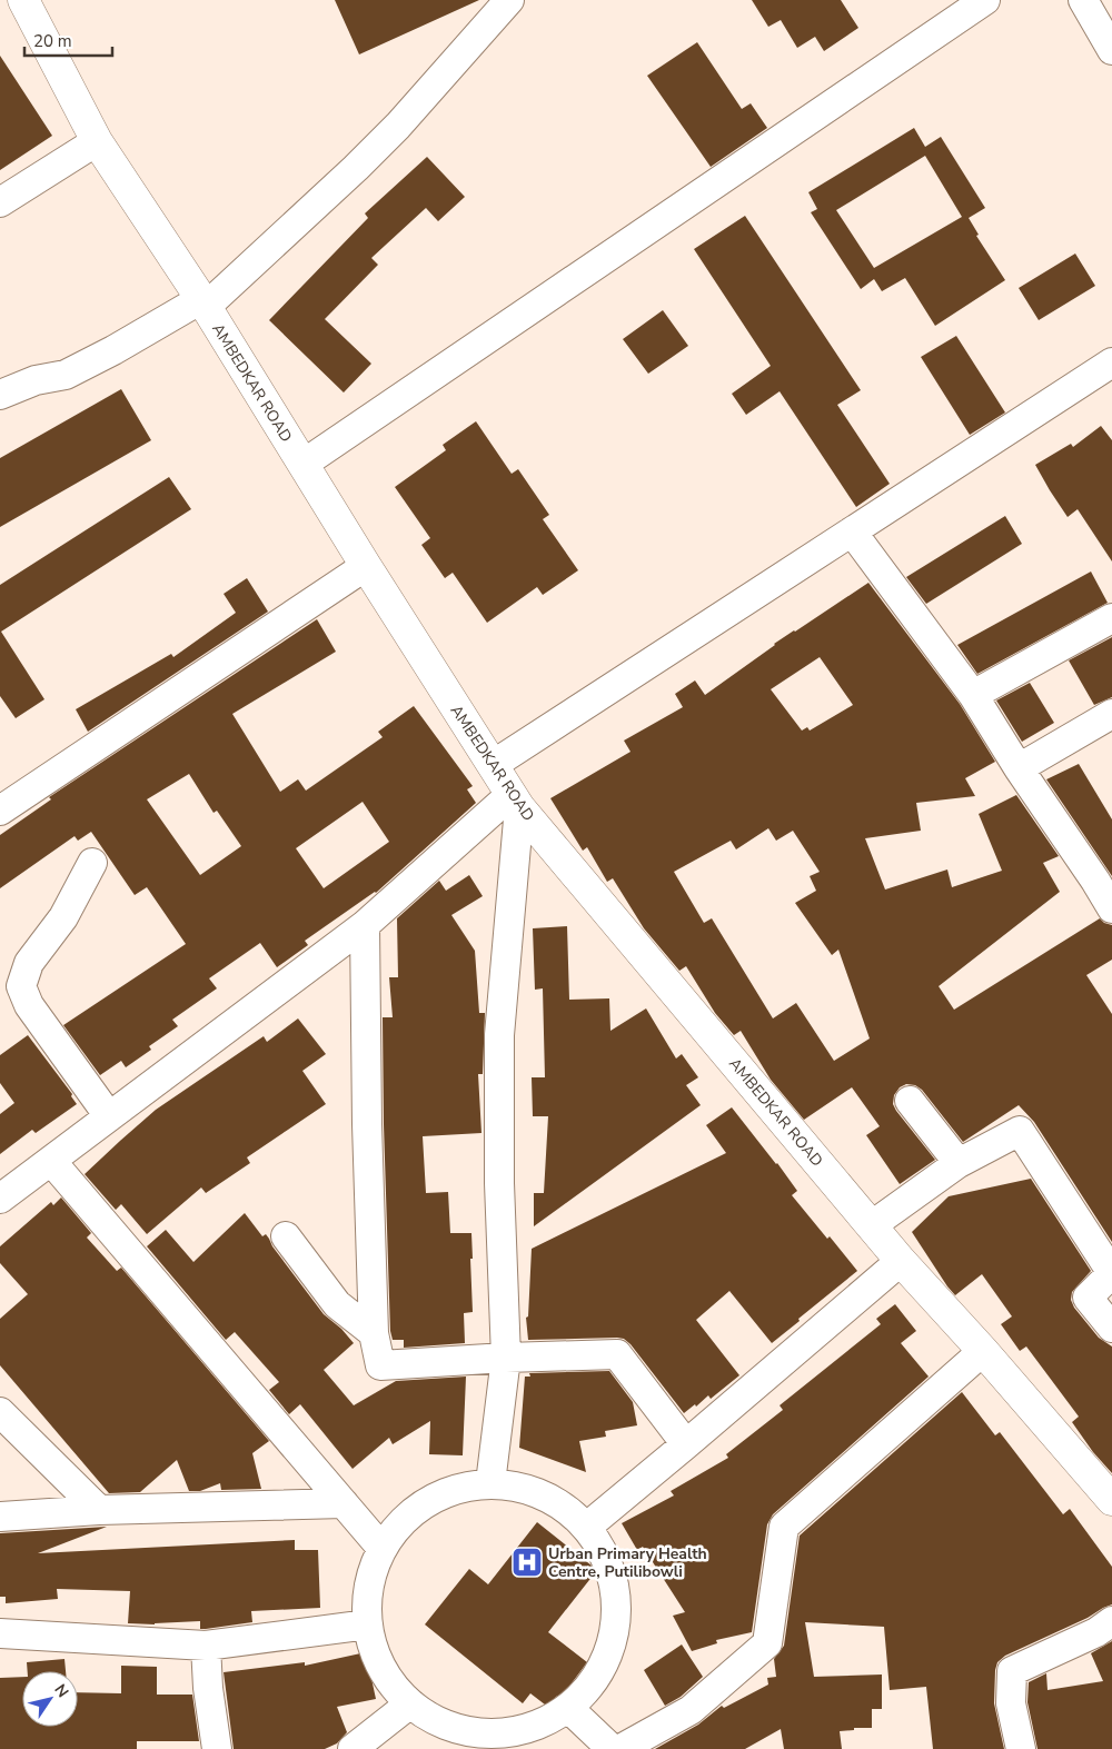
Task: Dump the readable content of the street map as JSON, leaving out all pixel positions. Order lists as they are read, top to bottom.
{
  "streets": {
    "main road": ["AMBEDKAR ROAD"]
  },
  "places": {
    "hospital": ["Urban Primary Health Centre, Putilibowli"]
  },
  "scale_bar": "20 m",
  "north": "top right"
}
